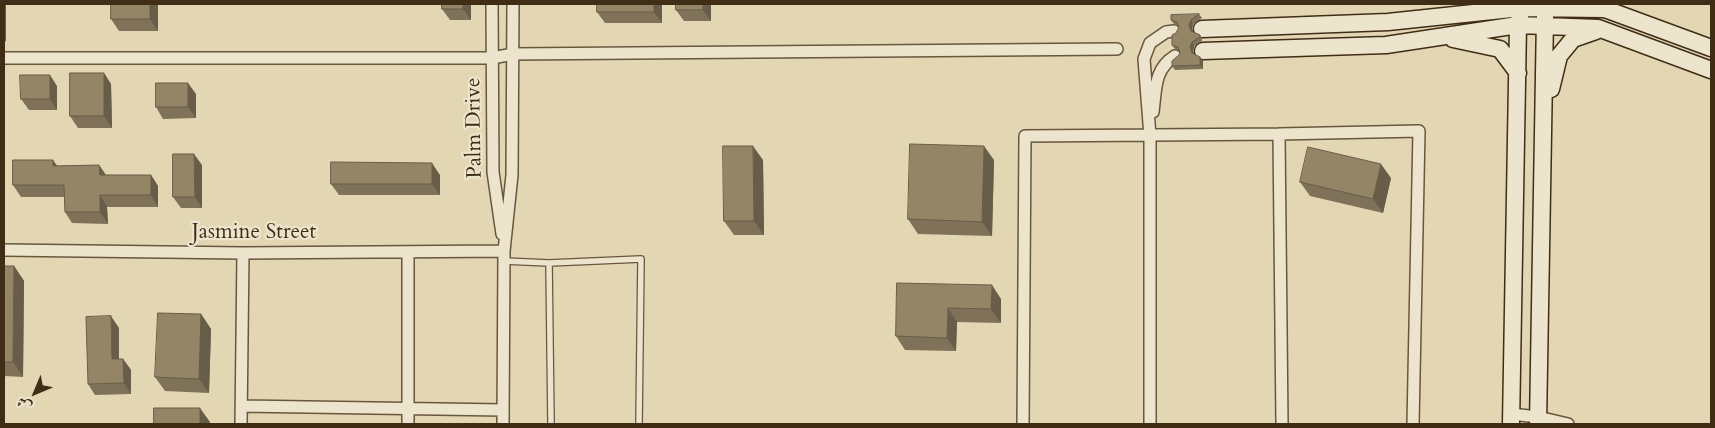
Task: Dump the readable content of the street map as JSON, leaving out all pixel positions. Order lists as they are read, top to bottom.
{
  "streets": {
    "street": ["Palm Drive", "Jasmine Street"]
  },
  "crossings": [
    ["Palm Drive", "Jasmine Street"]
  ],
  "north": "bottom left"
}
